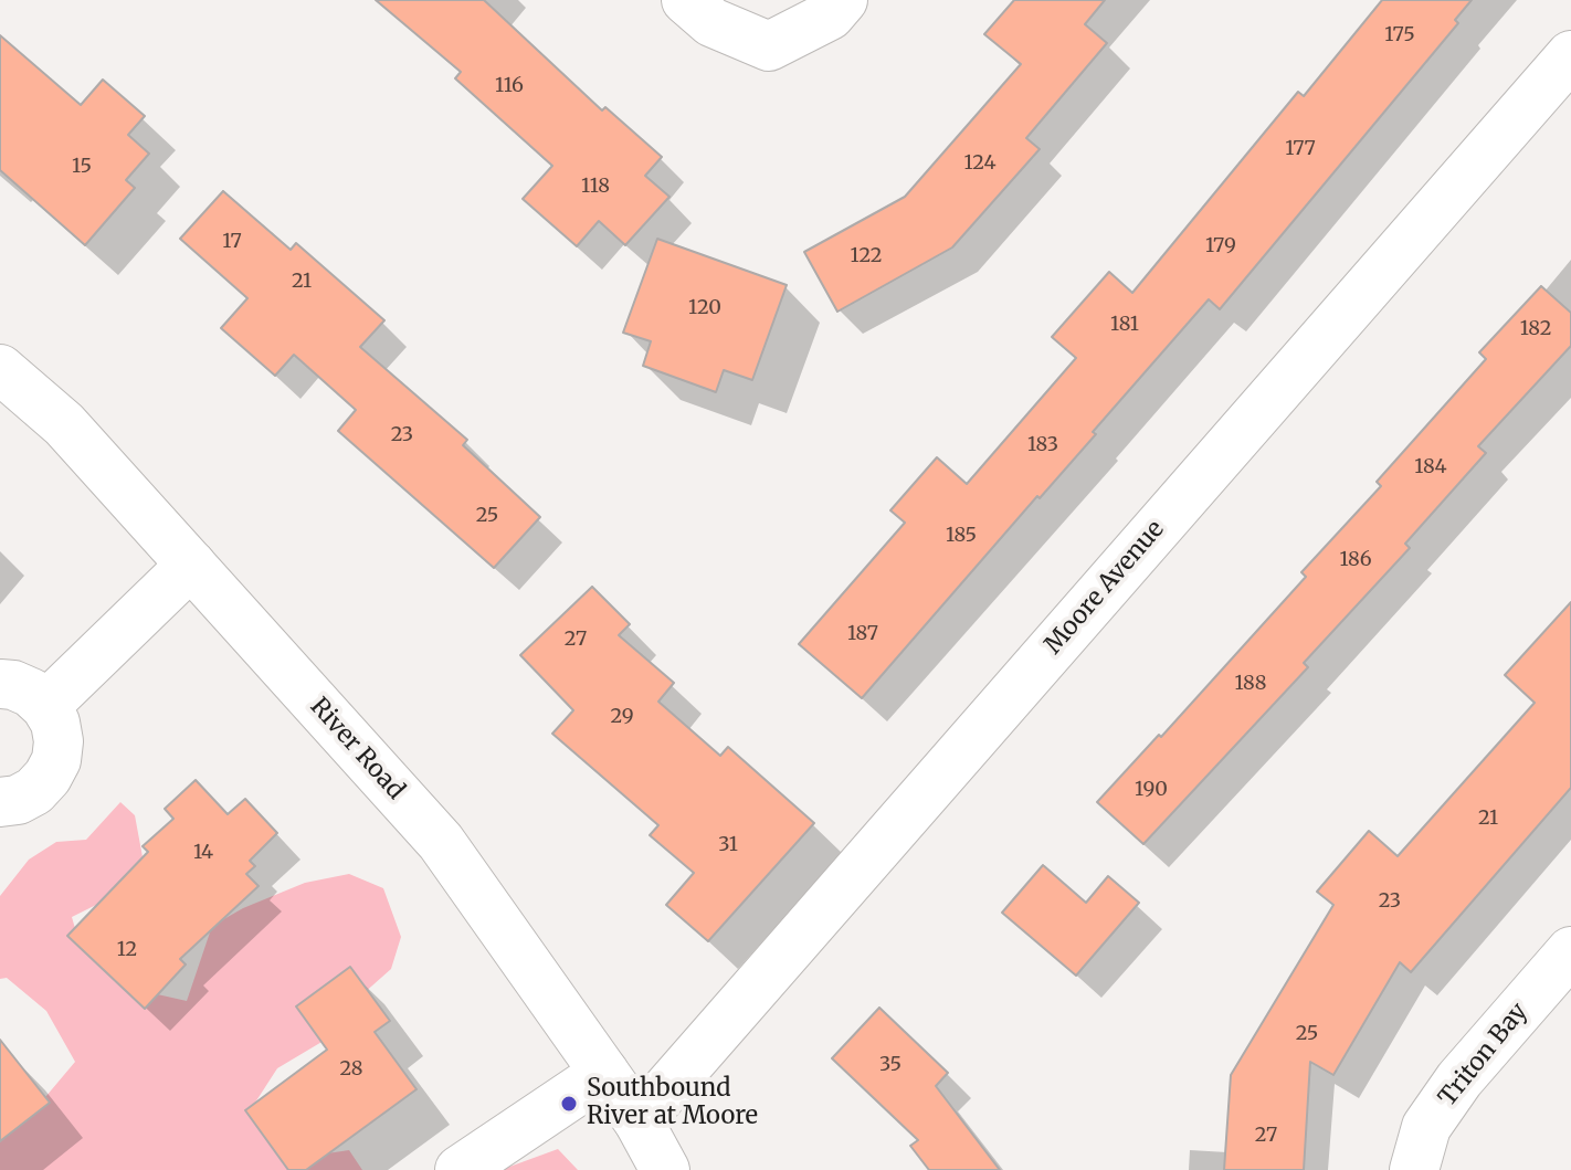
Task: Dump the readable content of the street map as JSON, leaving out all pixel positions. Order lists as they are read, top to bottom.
{
  "streets": {
    "street": ["Moore Avenue", "River Road", "Triton Bay"]
  },
  "crossings": [
    ["Moore Avenue", "River Road"]
  ],
  "places": ["Southbound River at Moore"],
  "house_numbers": [
    "175",
    "116",
    "177",
    "124",
    "15",
    "118",
    "17",
    "179",
    "122",
    "21",
    "120",
    "181",
    "182",
    "23",
    "183",
    "184",
    "25",
    "185",
    "186",
    "187",
    "27",
    "188",
    "29",
    "190",
    "21",
    "31",
    "14",
    "23",
    "12",
    "25",
    "35",
    "28",
    "27"
  ]
}
